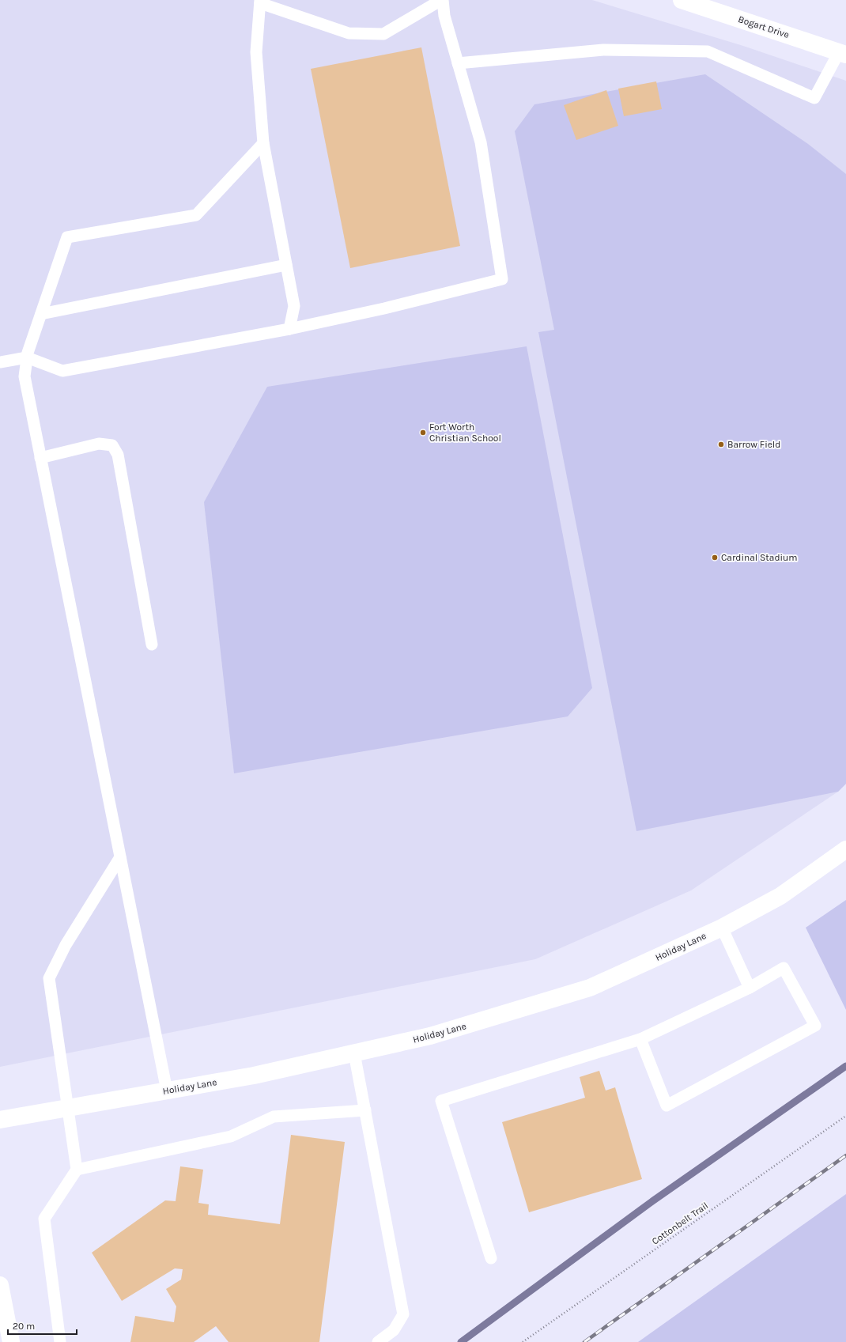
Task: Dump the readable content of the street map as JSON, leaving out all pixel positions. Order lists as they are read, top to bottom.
{
  "streets": {
    "street": ["Bogart Drive", "Holiday Lane"],
    "path": ["Cottonbelt Trail"]
  },
  "places": ["Fort Worth Christian School", "Barrow Field", "Cardinal Stadium"],
  "scale_bar": "20 m"
}
